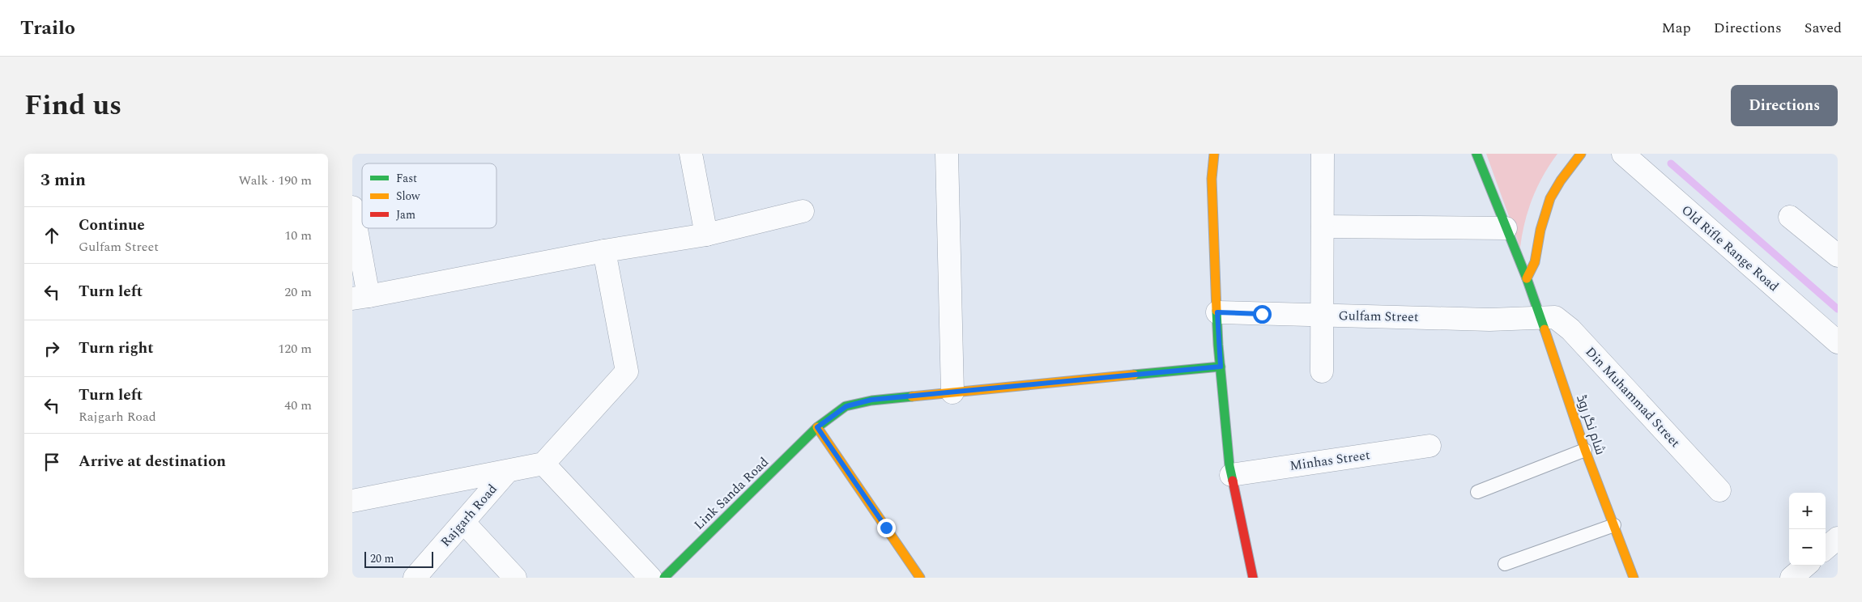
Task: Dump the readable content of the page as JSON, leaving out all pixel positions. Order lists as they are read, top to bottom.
{
  "streets": {
    "street": [
      "Old Rifle Range Road",
      "Gulfam Street",
      "Din Muhammad Street",
      "شام نگر روڈ",
      "Minhas Street",
      "Link Sanda Road",
      "Rajgarh Road"
    ]
  },
  "crossings": [
    ["Gulfam Street", "Din Muhammad Street"],
    ["Gulfam Street", "شام نگر روڈ"],
    ["Din Muhammad Street", "شام نگر روڈ"]
  ],
  "legend": ["Fast", "Slow", "Jam"],
  "scale_bar": "20 m",
  "page": {
    "header": "Trailo",
    "nav": ["Map", "Directions", "Saved"],
    "title": "Find us",
    "buttons": "Directions",
    "heading": ["3 min", "Walk · 190 m"],
    "list": [
      ["Continue", "Gulfam Street", "10 m"],
      ["Turn left", "20 m"],
      ["Turn right", "120 m"],
      ["Turn left", "Rajgarh Road", "40 m"],
      "Arrive at destination"
    ],
    "map_buttons": ["+", "−"],
    "scale": "20 m"
  }
}
